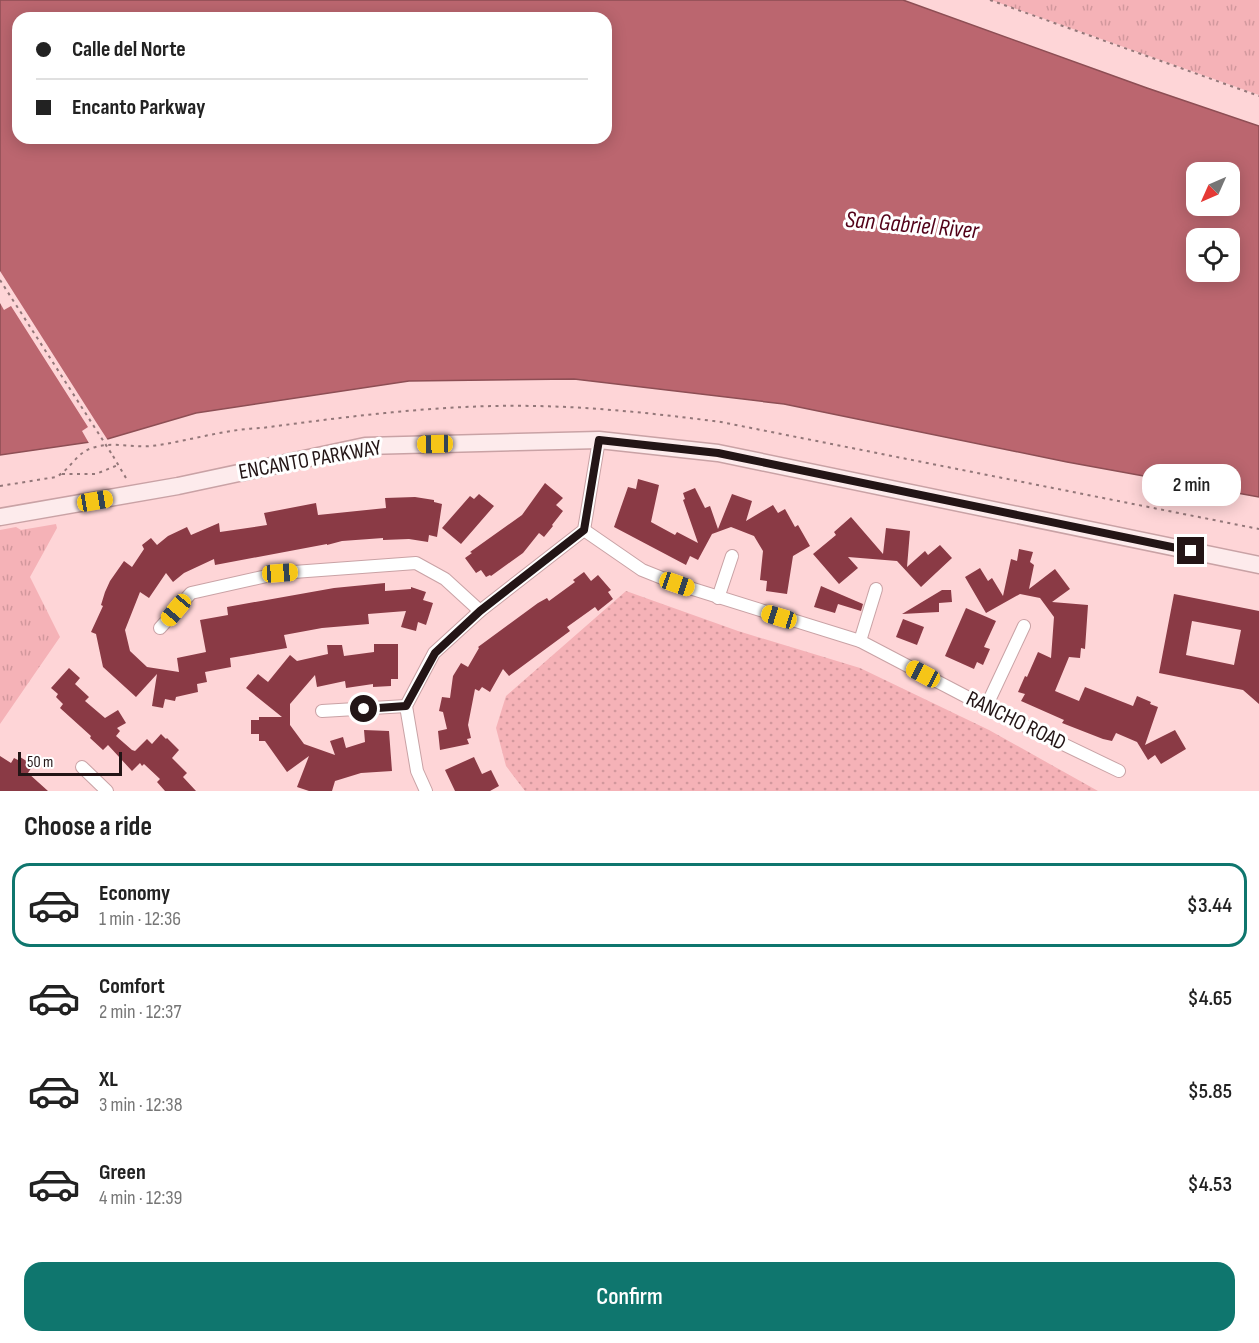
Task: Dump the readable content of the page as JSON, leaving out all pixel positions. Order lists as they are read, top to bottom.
{
  "streets": {
    "street": ["ENCANTO PARKWAY", "RANCHO ROAD"]
  },
  "water": ["San Gabriel River"],
  "scale_bar": "50 m",
  "north": "bottom left",
  "page": {
    "banner": ["Calle del Norte", "Encanto Parkway"],
    "bubble": "2 min",
    "scale": "50 m",
    "heading": "Choose a ride",
    "list": [
      {
        "name": "Economy",
        "note": "1 min · 12:36",
        "value": "$3.44"
      },
      {
        "name": "Comfort",
        "note": "2 min · 12:37",
        "value": "$4.65"
      },
      {
        "name": "XL",
        "note": "3 min · 12:38",
        "value": "$5.85"
      },
      {
        "name": "Green",
        "note": "4 min · 12:39",
        "value": "$4.53"
      }
    ],
    "buttons": "Confirm"
  }
}
